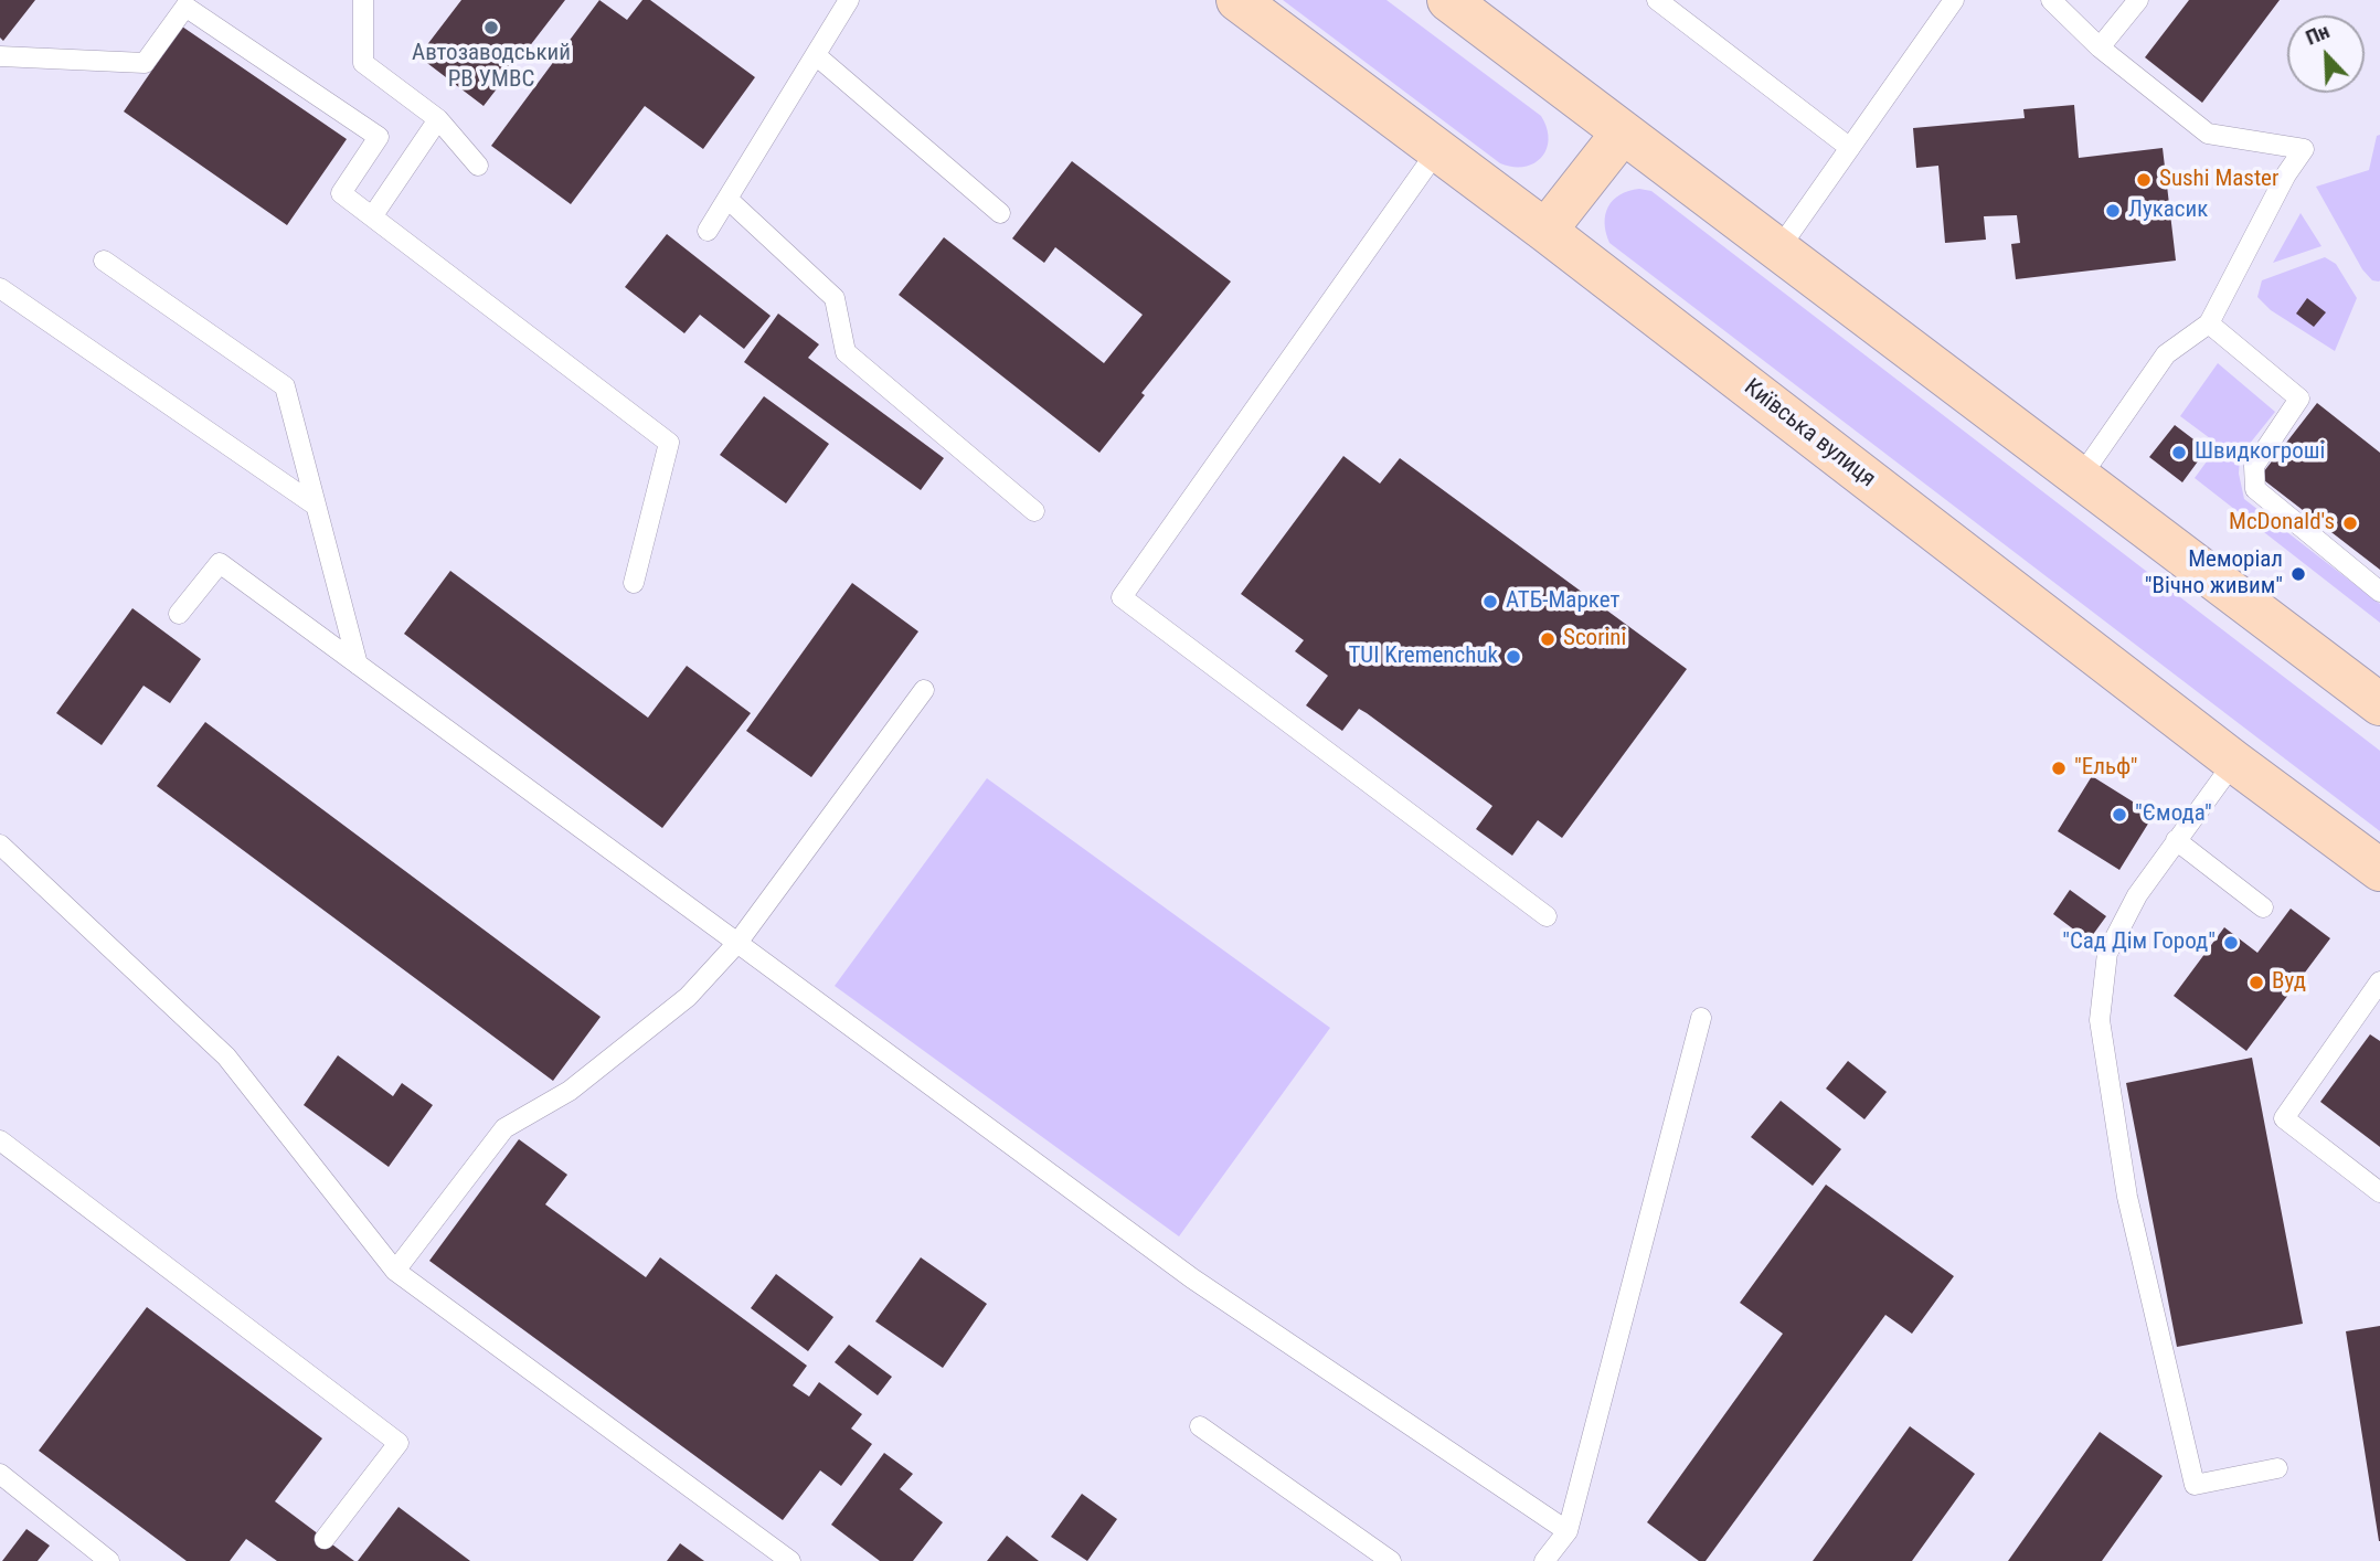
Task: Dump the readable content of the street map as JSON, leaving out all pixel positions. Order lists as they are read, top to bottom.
{
  "streets": {
    "main road": ["Київська вулиця"]
  },
  "places": [
    "Автозаводський РВ УМВС",
    "Sushi Master",
    "Лукасик",
    "Швидкогроші",
    "McDonald's",
    "Меморіал \"Вічно живим\"",
    "АТБ-Маркет",
    "Scorini",
    "TUI Kremenchuk",
    "\"Ельф\"",
    "\"Ємода\"",
    "\"Сад Дім Город\"",
    "Вуд"
  ],
  "north": "top left"
}
